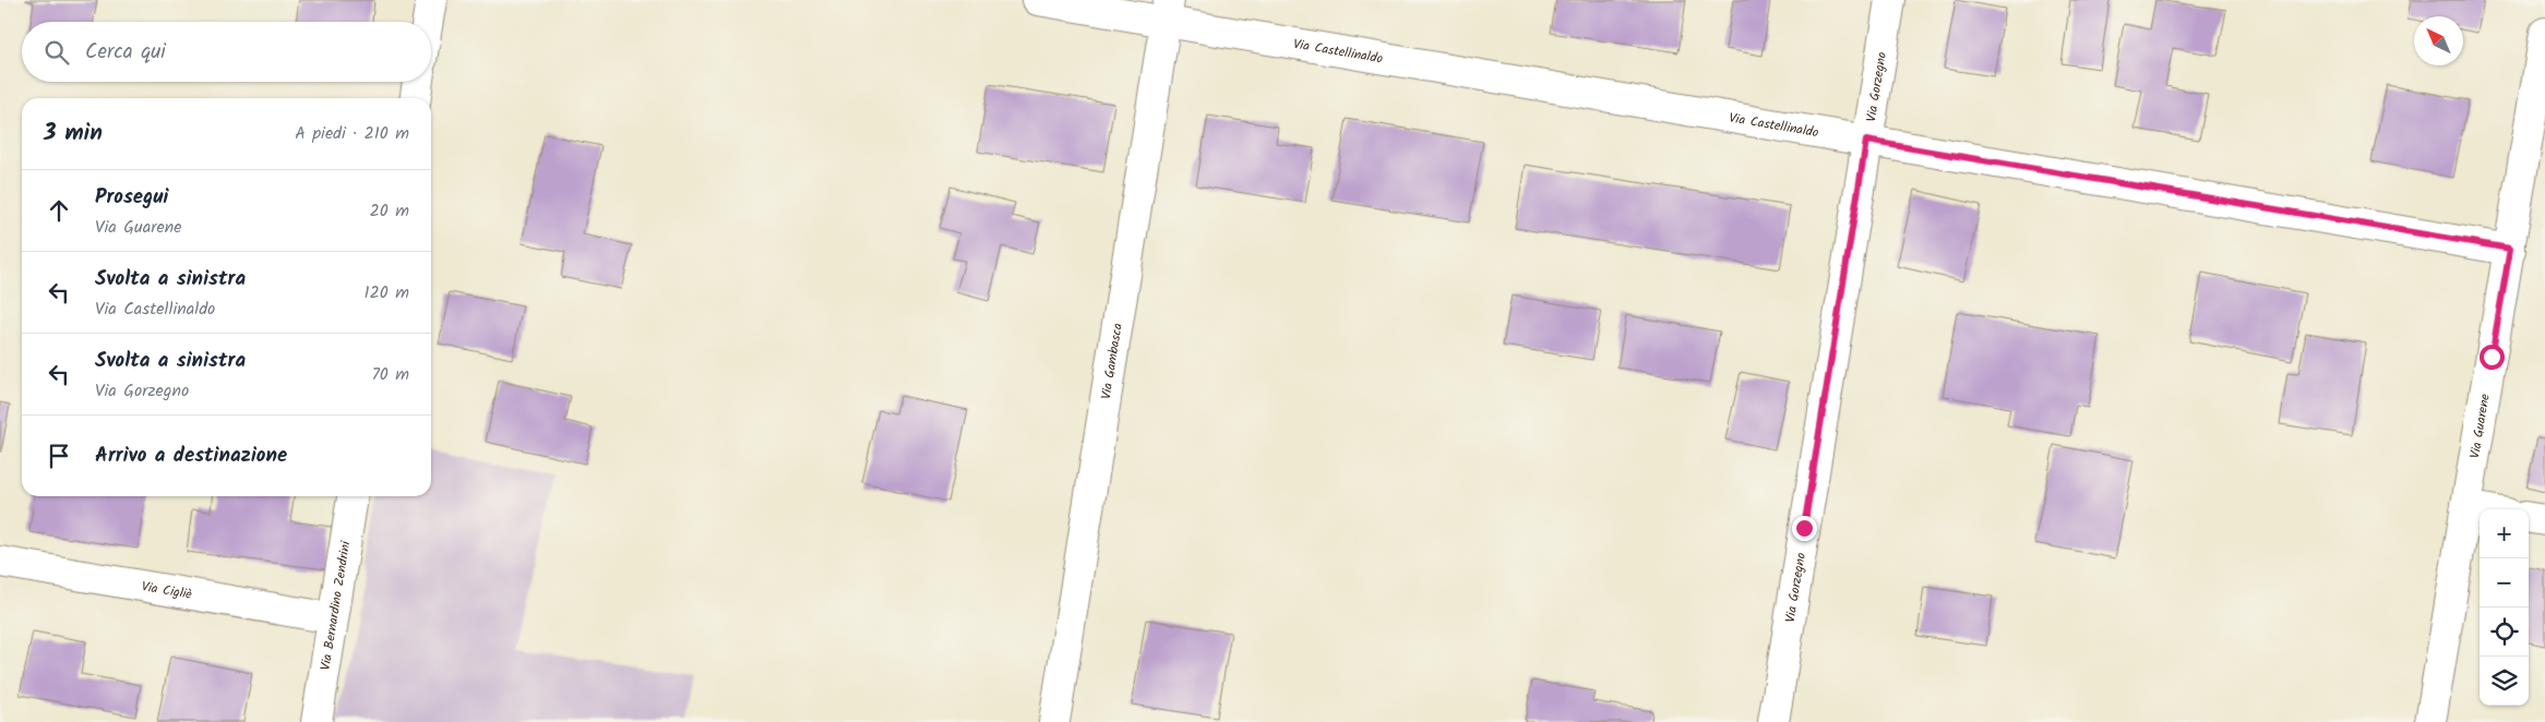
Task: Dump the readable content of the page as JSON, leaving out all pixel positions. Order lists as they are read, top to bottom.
{
  "streets": {
    "street": [
      "Via Castellinaldo",
      "Via Gorzegno",
      "Via Gambasca",
      "Via Guarene",
      "Via Cigliè",
      "Via Bernardino Zendrini"
    ]
  },
  "crossings": [
    ["Via Castellinaldo", "Via Gorzegno"],
    ["Via Castellinaldo", "Via Gambasca"],
    ["Via Castellinaldo", "Via Guarene"],
    ["Via Cigliè", "Via Bernardino Zendrini"]
  ],
  "north": "top left",
  "page": {
    "search": "Cerca qui",
    "heading": ["3 min", "A piedi · 210 m"],
    "list": [
      ["Prosegui", "Via Guarene", "20 m"],
      ["Svolta a sinistra", "Via Castellinaldo", "120 m"],
      ["Svolta a sinistra", "Via Gorzegno", "70 m"],
      "Arrivo a destinazione"
    ],
    "map_buttons": ["+", "−"]
  }
}
